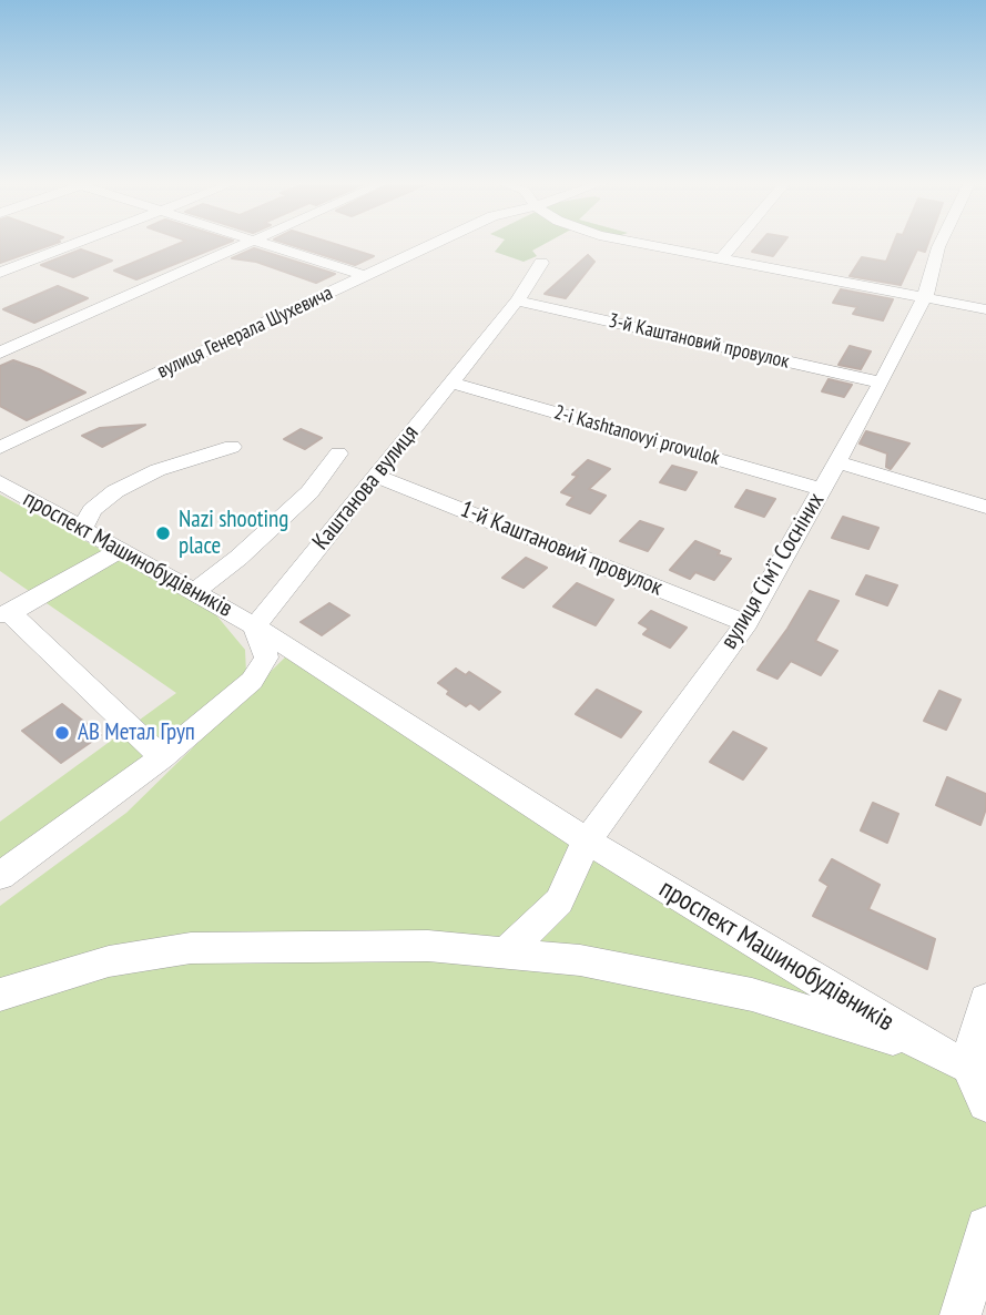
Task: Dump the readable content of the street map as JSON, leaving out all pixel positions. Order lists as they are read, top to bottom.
{
  "streets": {
    "street": [
      "вулиця Генерала Шухевича",
      "3-й Каштановий провулок",
      "2-i Kashtanovyi provulok",
      "Каштанова вулиця",
      "1-й Каштановий провулок",
      "проспект Машинобудівників",
      "вулиця Сім’ї Сосніних"
    ]
  },
  "crossings": [
    ["3-й Каштановий провулок", "Каштанова вулиця"],
    ["3-й Каштановий провулок", "вулиця Сім’ї Сосніних"],
    ["2-i Kashtanovyi provulok", "Каштанова вулиця"],
    ["2-i Kashtanovyi provulok", "вулиця Сім’ї Сосніних"],
    ["Каштанова вулиця", "1-й Каштановий провулок"],
    ["Каштанова вулиця", "проспект Машинобудівників"],
    ["1-й Каштановий провулок", "вулиця Сім’ї Сосніних"],
    ["проспект Машинобудівників", "вулиця Сім’ї Сосніних"]
  ],
  "places": ["Nazi shooting place", "АВ Метал Груп"]
}
